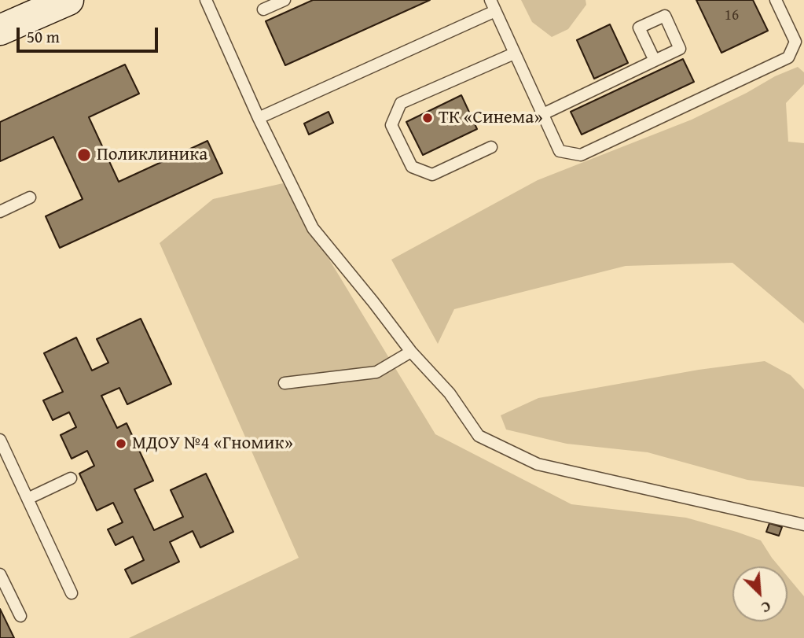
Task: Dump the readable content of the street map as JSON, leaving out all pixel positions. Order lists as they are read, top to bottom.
{
  "places": ["ТК «Синема»", "Поликлиника", "МДОУ №4 «Гномик»"],
  "house_numbers": ["16"],
  "scale_bar": "50 m",
  "north": "bottom right"
}
